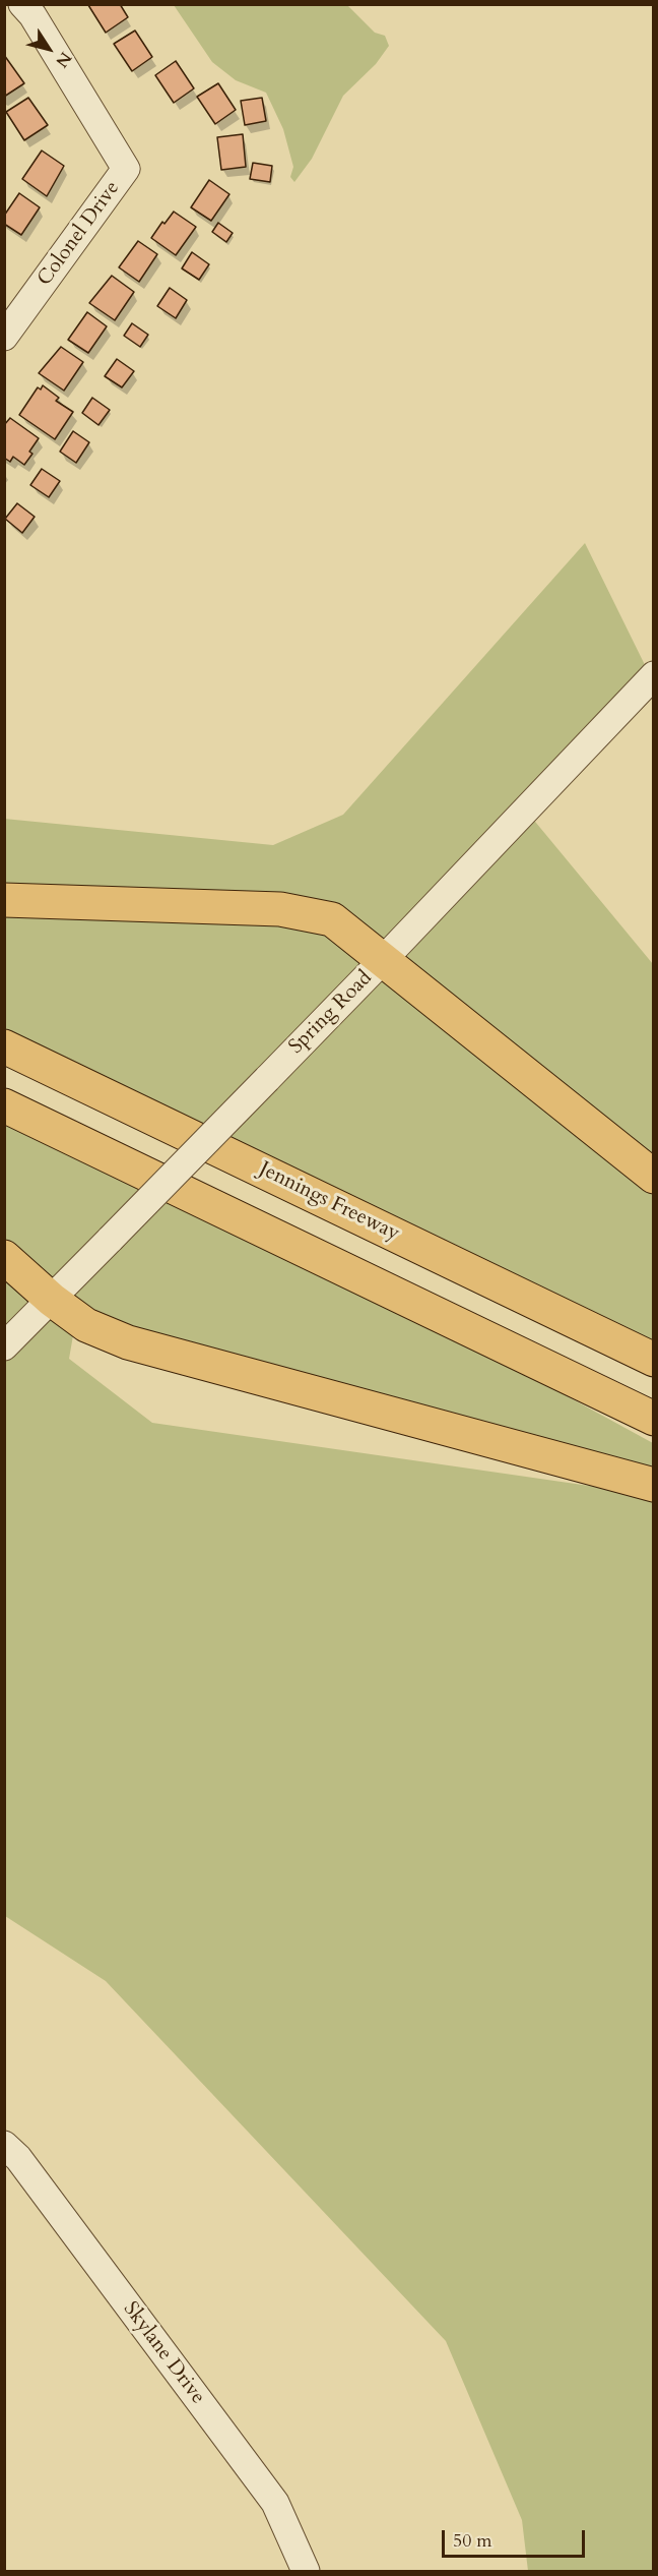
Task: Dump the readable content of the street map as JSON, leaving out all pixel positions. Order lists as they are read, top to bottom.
{
  "streets": {
    "highway": ["Jennings Freeway"],
    "street": ["Colonel Drive", "Spring Road", "Skylane Drive"]
  },
  "scale_bar": "50 m",
  "north": "bottom right"
}
